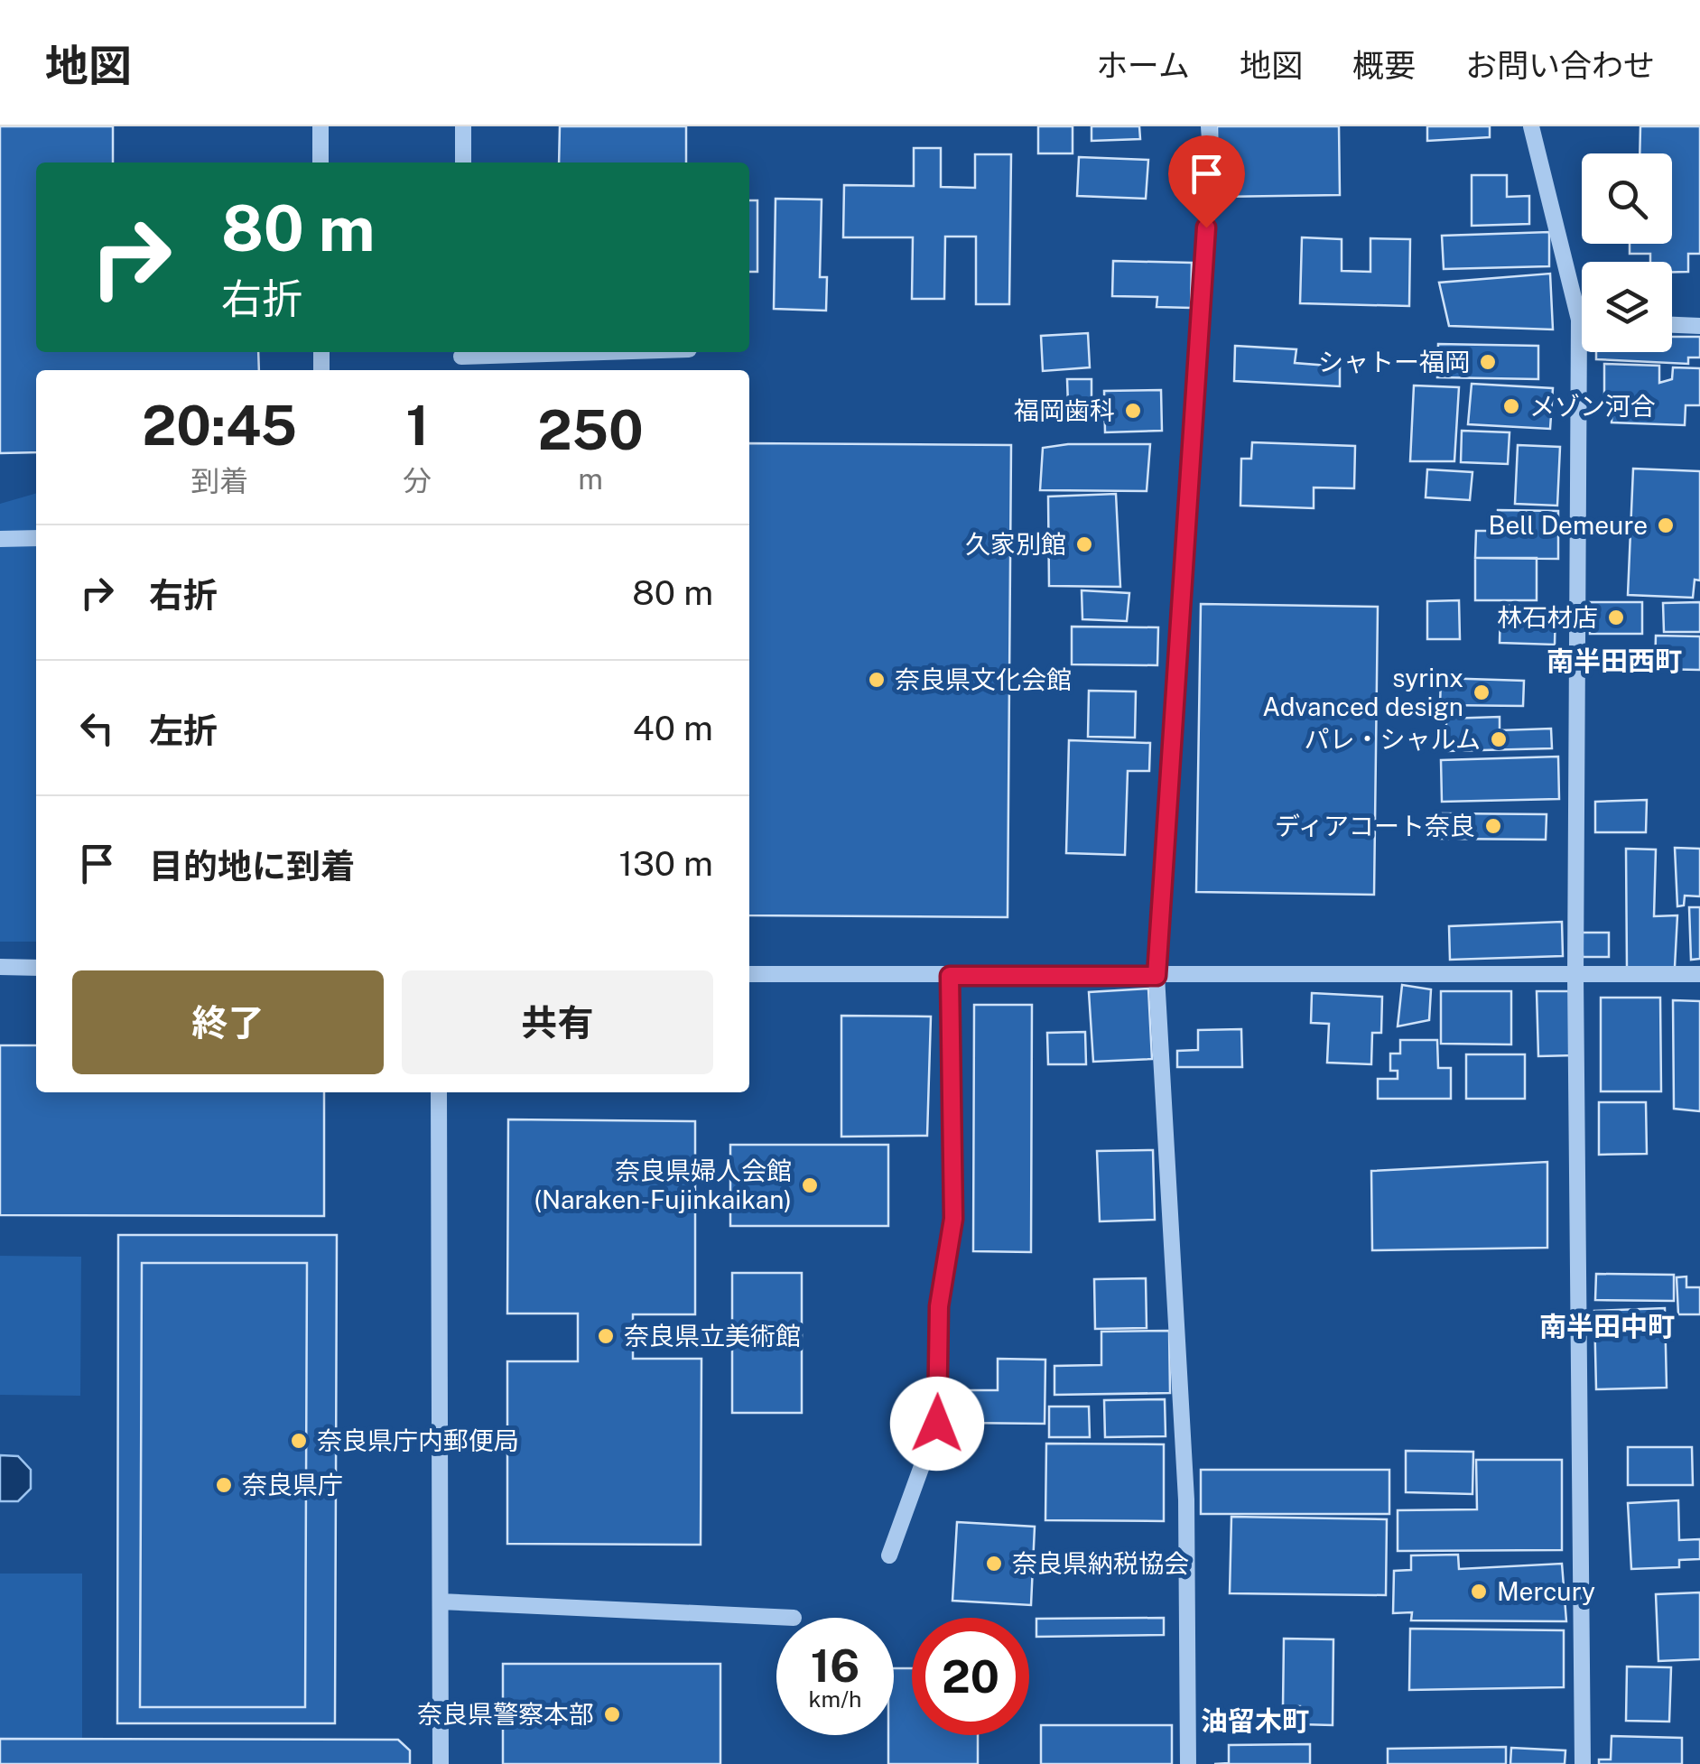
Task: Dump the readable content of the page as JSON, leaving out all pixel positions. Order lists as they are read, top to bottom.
{
  "districts": ["南半田西町", "南半田中町", "油留木町"],
  "places": [
    "シャトー福岡",
    "メゾン河合",
    "福岡歯科",
    "Bell Demeure",
    "久家別館",
    "林石材店",
    "奈良県文化会館",
    "syrinx Advanced design",
    "パレ・シャルム",
    "ディアコート奈良",
    "奈良県婦人会館 (Naraken-Fujinkaikan)",
    "奈良県立美術館",
    "奈良県庁内郵便局",
    "奈良県庁",
    "奈良県納税協会",
    "Mercury",
    "奈良県警察本部"
  ],
  "page": {
    "header": "地図",
    "nav": [
      "ホーム",
      "地図",
      "概要",
      "お問い合わせ"
    ],
    "turn": ["80 m", "右折"],
    "eta": [
      "20:45",
      "到着",
      "1",
      "分",
      "250",
      "m"
    ],
    "list": [
      {
        "name": "右折",
        "value": "80 m"
      },
      {
        "name": "左折",
        "value": "40 m"
      },
      {
        "name": "目的地に到着",
        "value": "130 m"
      }
    ],
    "buttons": ["終了", "共有"],
    "speed": "16 km/h",
    "limit": "20"
  }
}
